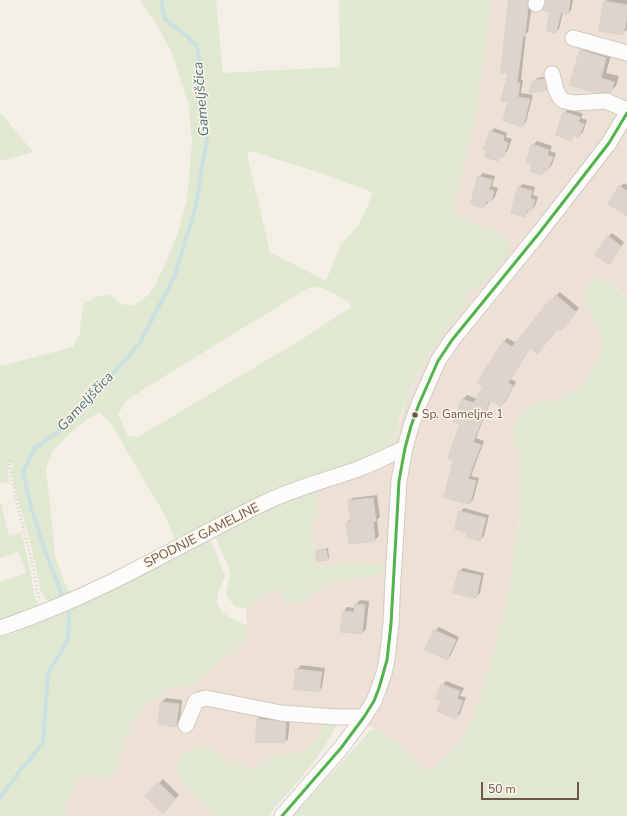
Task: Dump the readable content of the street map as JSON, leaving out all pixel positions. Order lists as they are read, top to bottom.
{
  "streets": {
    "street": ["SPODNJE GAMELJNE"]
  },
  "water": ["Gameljščica"],
  "places": ["Sp. Gameljne 1"],
  "scale_bar": "50 m"
}
